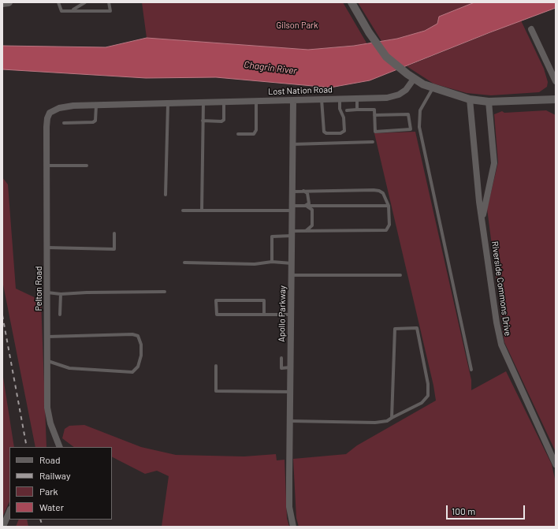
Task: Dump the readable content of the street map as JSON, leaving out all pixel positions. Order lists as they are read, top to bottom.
{
  "streets": {
    "street": [
      "Lost Nation Road",
      "Pelton Road",
      "Riverside Commons Drive",
      "Apollo Parkway"
    ]
  },
  "crossings": [
    ["Lost Nation Road", "Pelton Road"],
    ["Lost Nation Road", "Apollo Parkway"]
  ],
  "water": ["Chagrin River"],
  "parks": ["Gilson Park"],
  "legend": [
    "Road",
    "Railway",
    "Park",
    "Water"
  ],
  "scale_bar": "100 m"
}
